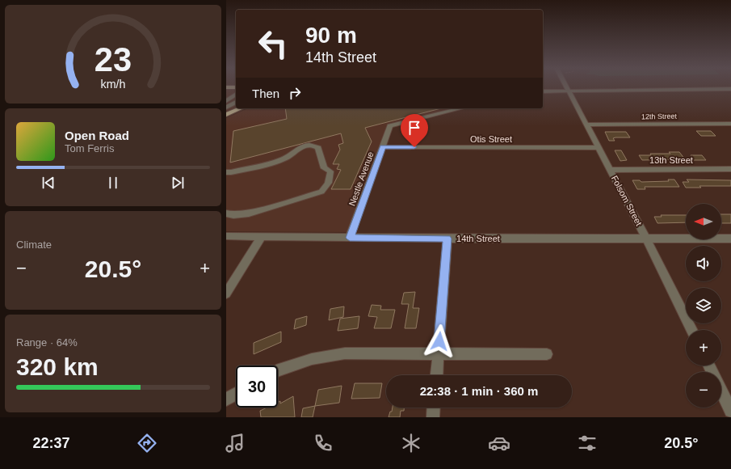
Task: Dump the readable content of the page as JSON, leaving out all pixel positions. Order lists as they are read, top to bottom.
{
  "streets": {
    "street": [
      "12th Street",
      "Otis Street",
      "13th Street",
      "Nestle Avenue",
      "Folsom Street",
      "14th Street"
    ]
  },
  "crossings": [
    ["12th Street", "Folsom Street"],
    ["Otis Street", "Nestle Avenue"],
    ["Otis Street", "Folsom Street"],
    ["13th Street", "Folsom Street"],
    ["Nestle Avenue", "14th Street"],
    ["Folsom Street", "14th Street"]
  ],
  "north": "left",
  "page": {
    "turn": ["90 m", "14th Street"],
    "then": "Then",
    "song": ["Open Road", "Tom Ferris"],
    "map_buttons": ["+", "−"],
    "tile": [
      "Climate",
      ["Range · 64%", "320 km"]
    ],
    "heat": ["−", "20.5°", "+"],
    "limit": "30",
    "trip": "22:38 · 1 min · 360 m",
    "tabs": ["22:37", "20.5°"],
    "gauge": ["23", "km/h"]
  }
}
